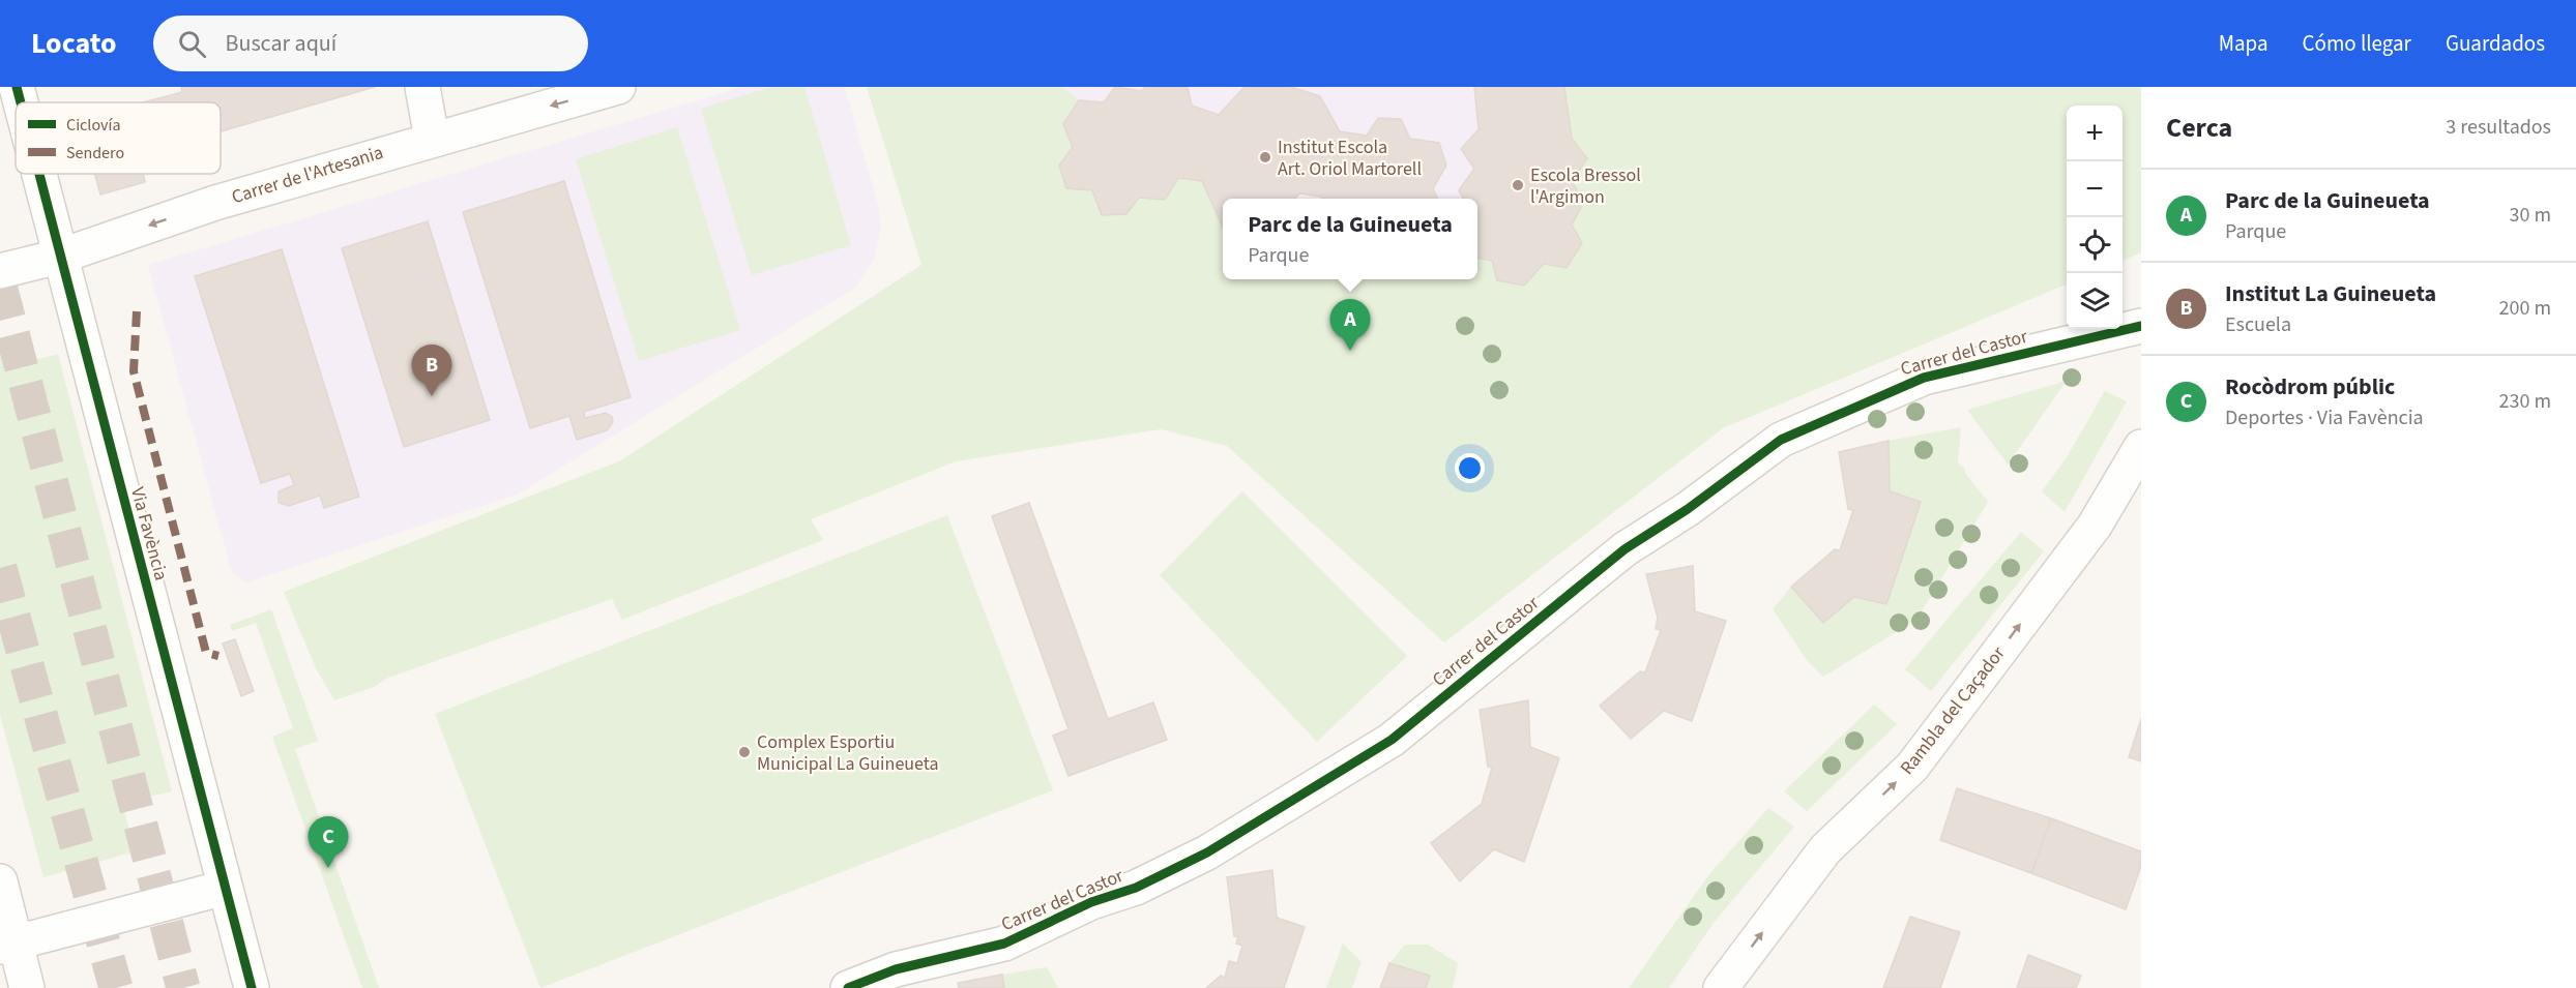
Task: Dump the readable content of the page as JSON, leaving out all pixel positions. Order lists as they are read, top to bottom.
{
  "streets": {
    "street": [
      "Carrer de l'Artesania",
      "Carrer del Castor",
      "Via Favència",
      "Rambla del Caçador"
    ]
  },
  "crossings": [
    ["Carrer de l'Artesania", "Via Favència"]
  ],
  "one_way": ["Carrer de l'Artesania", "Rambla del Caçador"],
  "places": ["Institut Escola Art. Oriol Martorell", "Escola Bressol l'Argimon", "Complex Esportiu Municipal La Guineueta"],
  "legend": ["Ciclovía", "Sendero"],
  "page": {
    "header": "Locato",
    "search": "Buscar aquí",
    "nav": ["Mapa", "Cómo llegar", "Guardados"],
    "heading": ["Cerca", "3 resultados"],
    "map_buttons": ["+", "−"],
    "list": [
      {
        "mark": "A",
        "name": "Parc de la Guineueta",
        "note": "Parque",
        "value": "30 m"
      },
      {
        "mark": "B",
        "name": "Institut La Guineueta",
        "note": "Escuela",
        "value": "200 m"
      },
      {
        "mark": "C",
        "name": "Rocòdrom públic",
        "note": "Deportes · Via Favència",
        "value": "230 m"
      }
    ],
    "popup": ["Parc de la Guineueta", "Parque"],
    "pins": ["A", "B", "C"]
  }
}
